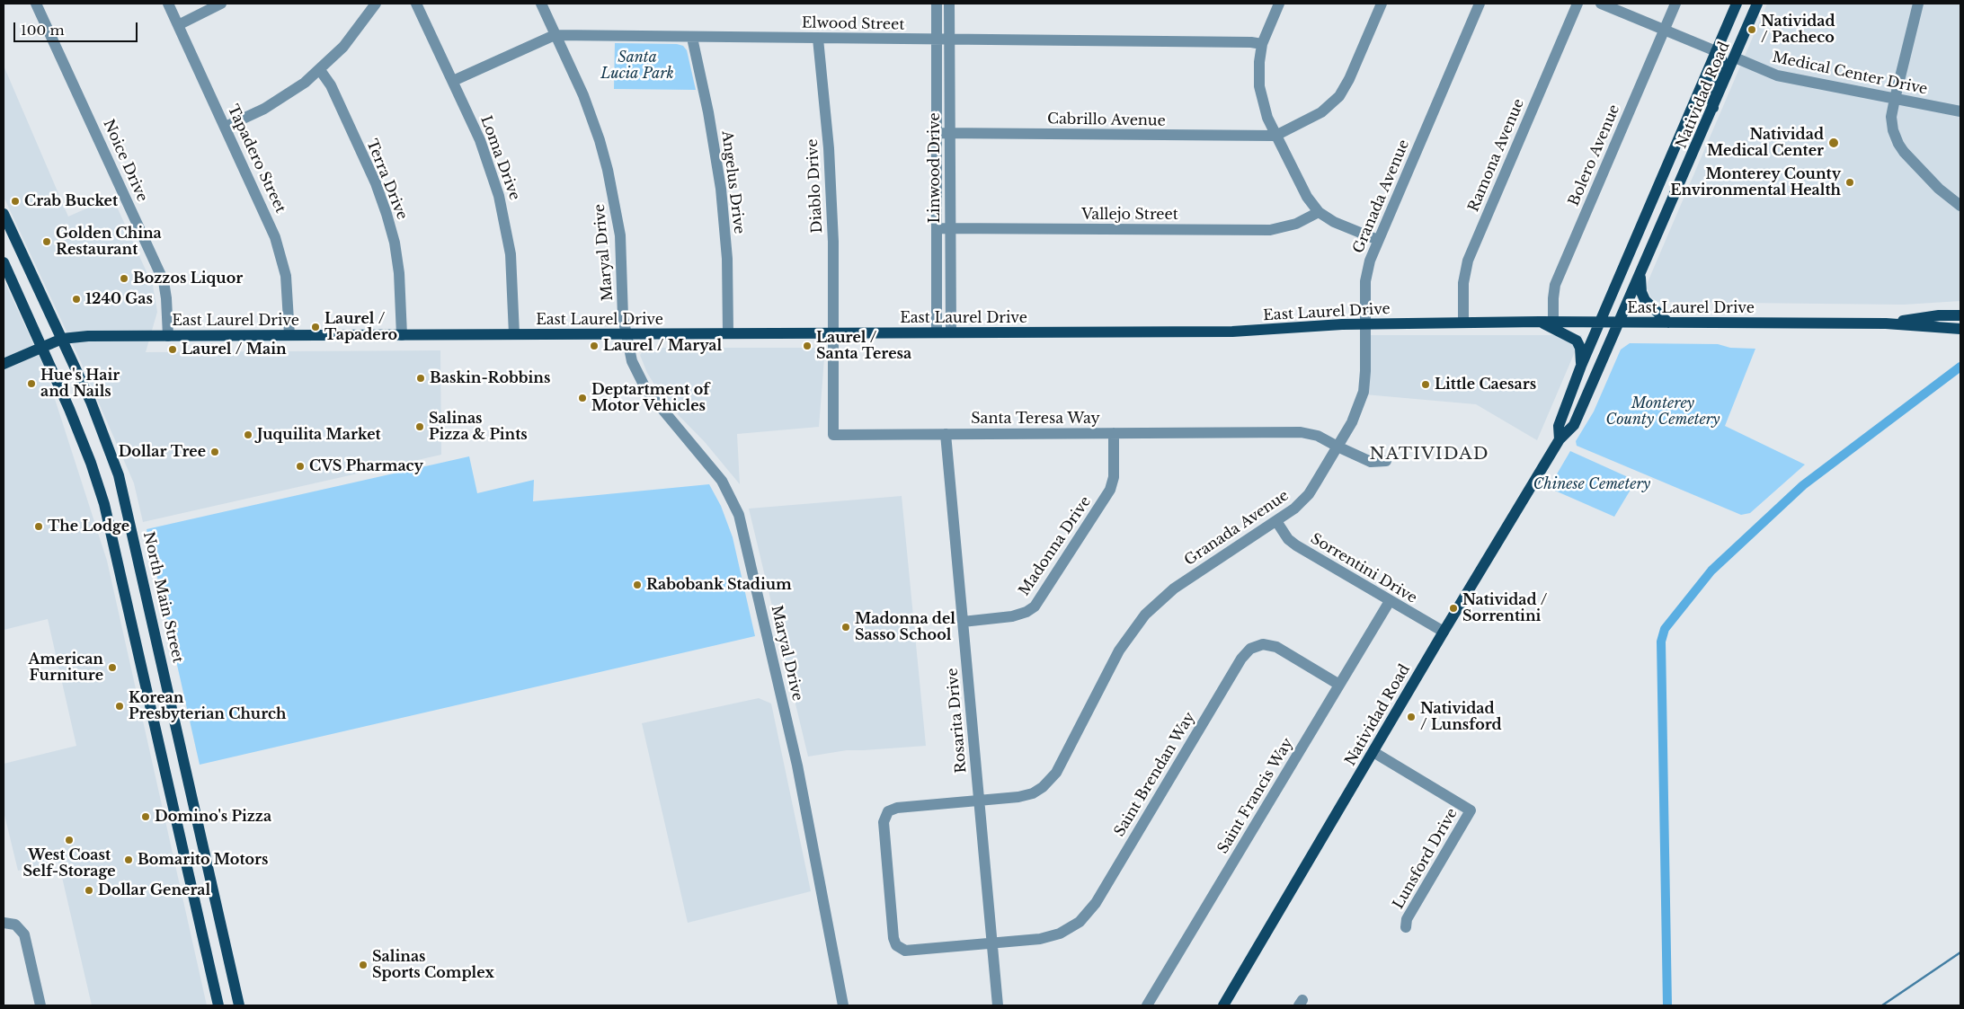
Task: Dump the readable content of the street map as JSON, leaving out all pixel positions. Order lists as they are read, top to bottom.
{
  "streets": {
    "main road": ["Natividad Road", "East Laurel Drive", "North Main Street"],
    "street": [
      "Elwood Street",
      "Medical Center Drive",
      "Cabrillo Avenue",
      "Ramona Avenue",
      "Bolero Avenue",
      "Loma Drive",
      "Tapadero Street",
      "Noice Drive",
      "Linwood Drive",
      "Terra Drive",
      "Angelus Drive",
      "Diablo Drive",
      "Granada Avenue",
      "Vallejo Street",
      "Maryal Drive",
      "Santa Teresa Way",
      "Madonna Drive",
      "Sorrentini Drive",
      "Rosarita Drive",
      "Saint Brendan Way",
      "Saint Francis Way",
      "Lunsford Drive"
    ]
  },
  "crossings": [
    ["Elwood Street", "Loma Drive"],
    ["Elwood Street", "Linwood Drive"],
    ["Elwood Street", "Angelus Drive"],
    ["Elwood Street", "Diablo Drive"],
    ["Elwood Street", "Maryal Drive"],
    ["Medical Center Drive", "Natividad Road"],
    ["Natividad Road", "East Laurel Drive"],
    ["Natividad Road", "Sorrentini Drive"],
    ["Natividad Road", "Lunsford Drive"],
    ["Cabrillo Avenue", "Linwood Drive"],
    ["Ramona Avenue", "East Laurel Drive"],
    ["Bolero Avenue", "East Laurel Drive"],
    ["Loma Drive", "East Laurel Drive"],
    ["Tapadero Street", "East Laurel Drive"],
    ["Noice Drive", "East Laurel Drive"],
    ["Linwood Drive", "Vallejo Street"],
    ["Linwood Drive", "East Laurel Drive"],
    ["Terra Drive", "East Laurel Drive"],
    ["Angelus Drive", "East Laurel Drive"],
    ["Diablo Drive", "East Laurel Drive"],
    ["Diablo Drive", "Santa Teresa Way"],
    ["Granada Avenue", "East Laurel Drive"],
    ["Granada Avenue", "Santa Teresa Way"],
    ["Granada Avenue", "Sorrentini Drive"],
    ["Granada Avenue", "Rosarita Drive"],
    ["Granada Avenue", "Saint Brendan Way"],
    ["Maryal Drive", "East Laurel Drive"],
    ["East Laurel Drive", "Santa Teresa Way"],
    ["East Laurel Drive", "North Main Street"],
    ["Santa Teresa Way", "Madonna Drive"],
    ["Santa Teresa Way", "Rosarita Drive"],
    ["Madonna Drive", "Rosarita Drive"],
    ["Sorrentini Drive", "Saint Francis Way"],
    ["Rosarita Drive", "Saint Brendan Way"],
    ["Saint Brendan Way", "Saint Francis Way"]
  ],
  "districts": ["NATIVIDAD"],
  "parks": ["Santa Lucia Park", "Monterey County Cemetery", "Chinese Cemetery"],
  "places": [
    "Natividad / Pacheco",
    "Natividad Medical Center",
    "Monterey County Environmental Health",
    "Crab Bucket",
    "Golden China Restaurant",
    "Bozzos Liquor",
    "1240 Gas",
    "Laurel / Tapadero",
    "Laurel / Maryal",
    "Laurel / Santa Teresa",
    "Laurel / Main",
    "Baskin-Robbins",
    "Hue's Hair and Nails",
    "Little Caesars",
    "Deptartment of Motor Vehicles",
    "Salinas Pizza & Pints",
    "Juquilita Market",
    "Dollar Tree",
    "CVS Pharmacy",
    "The Lodge",
    "Rabobank Stadium",
    "Natividad / Sorrentini",
    "Madonna del Sasso School",
    "American Furniture",
    "Korean Presbyterian Church",
    "Natividad / Lunsford",
    "Domino's Pizza",
    "West Coast Self-Storage",
    "Bomarito Motors",
    "Dollar General",
    "Salinas Sports Complex"
  ],
  "scale_bar": "100 m"
}
